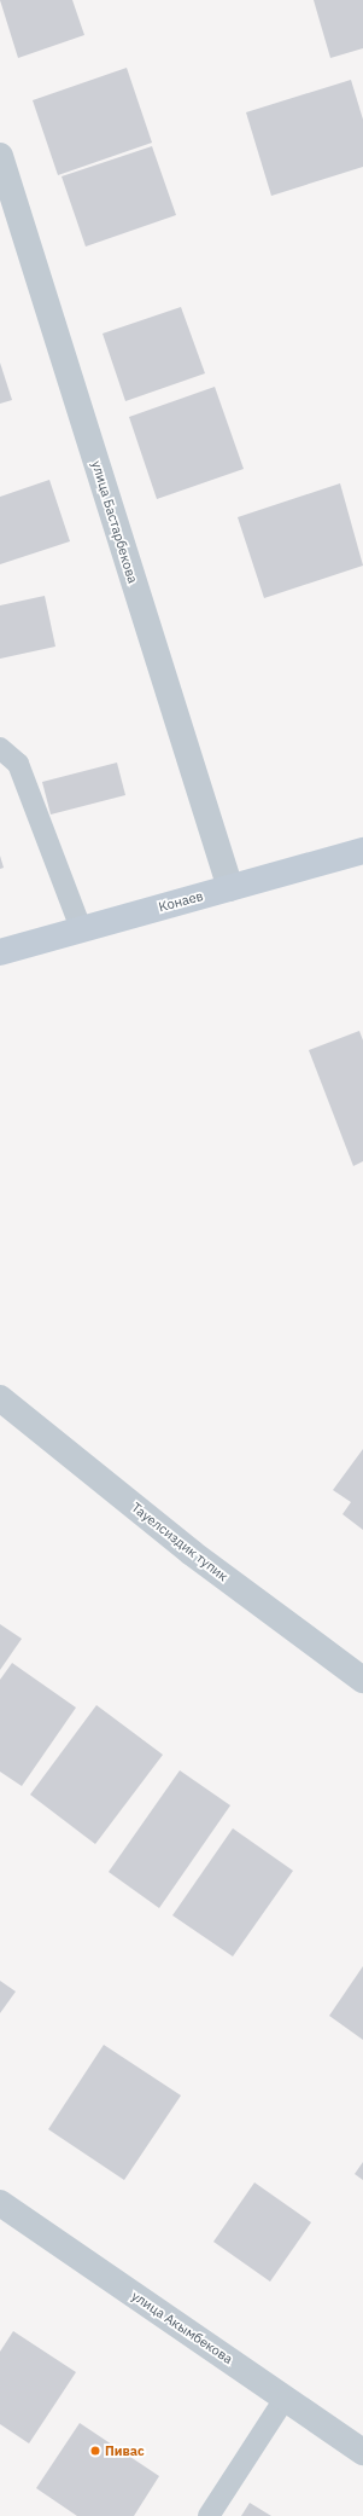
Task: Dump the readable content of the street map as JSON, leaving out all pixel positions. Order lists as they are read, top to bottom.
{
  "streets": {
    "main road": ["Конаев"],
    "street": ["улица Бастарбекова", "Тауелсиздик тупик", "улица Акымбекова"]
  },
  "crossings": [
    ["улица Бастарбекова", "Конаев"]
  ],
  "places": ["Пивас"]
}
